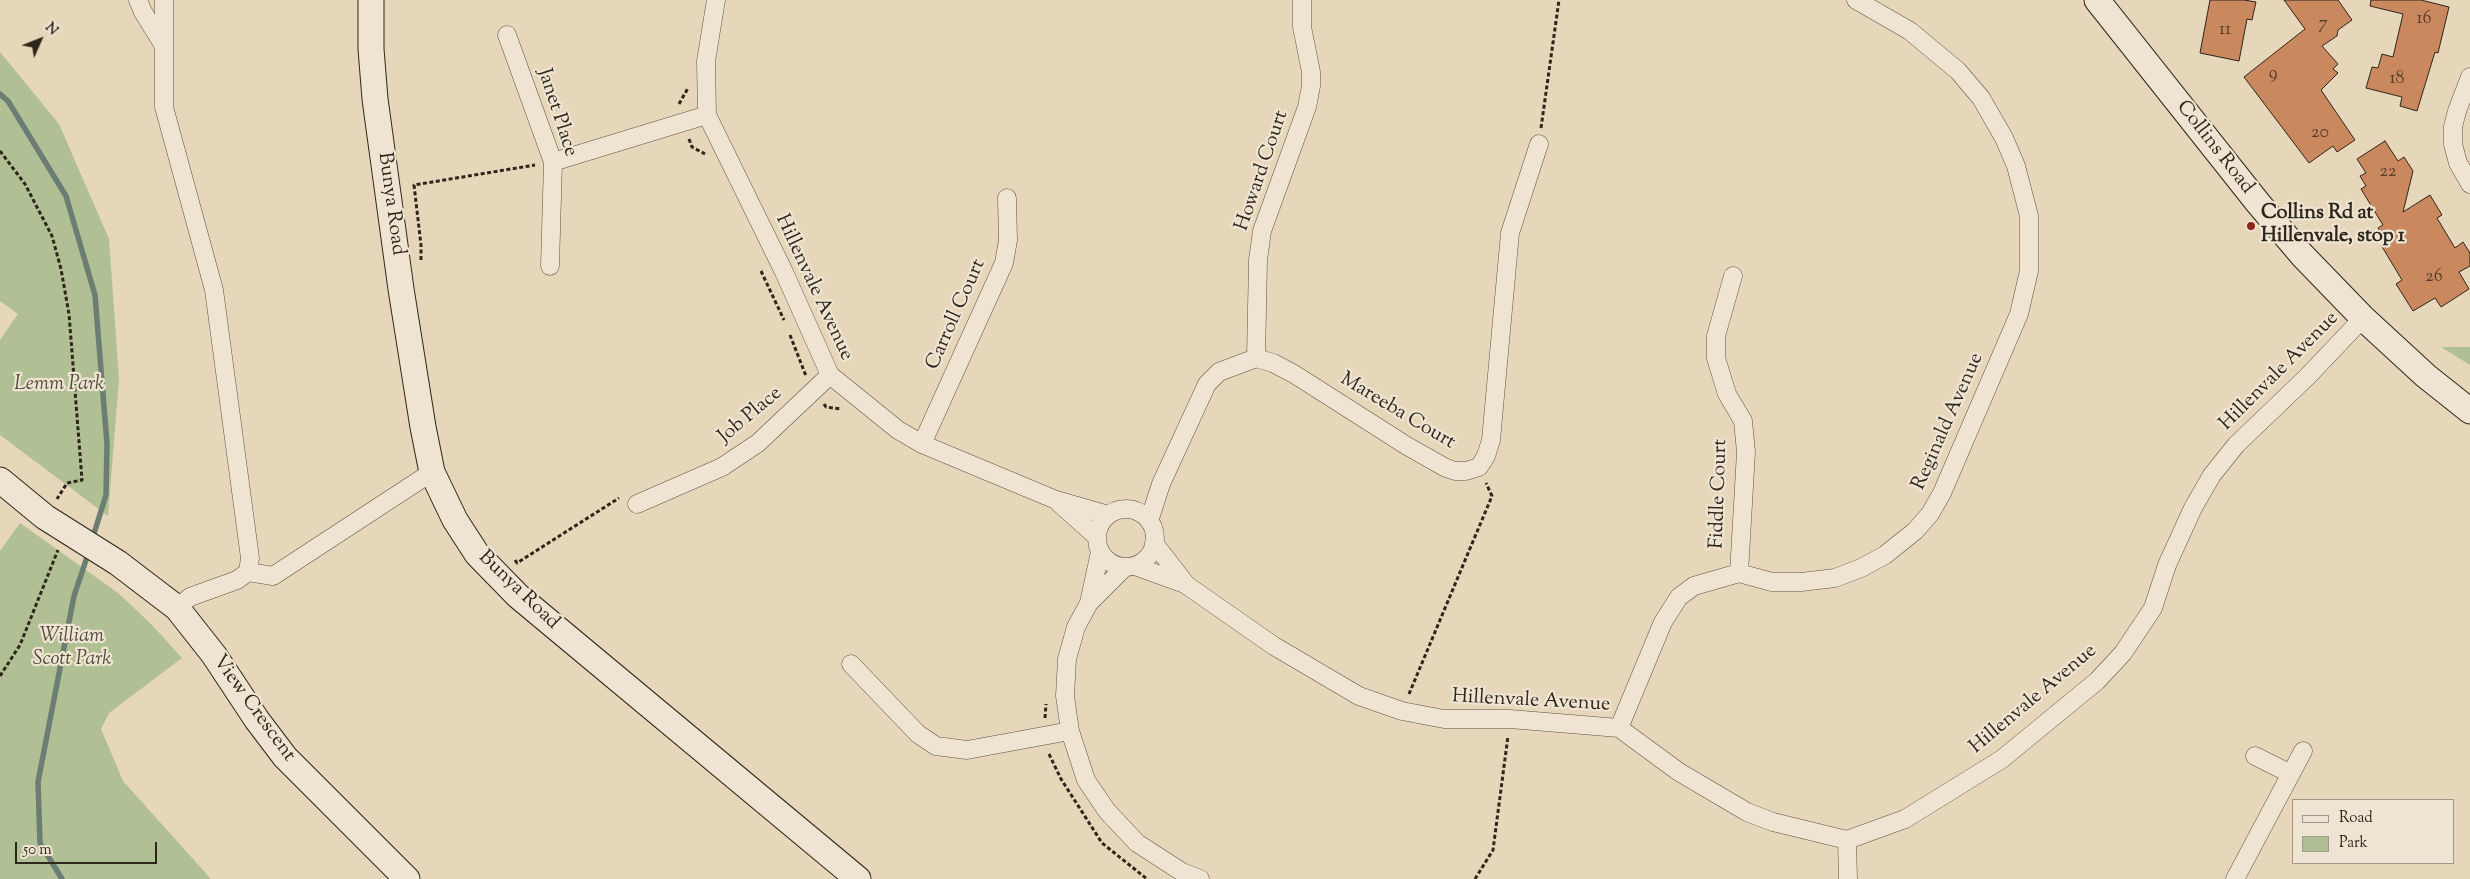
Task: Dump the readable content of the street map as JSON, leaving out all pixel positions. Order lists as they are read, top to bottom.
{
  "streets": {
    "street": [
      "Janet Place",
      "Collins Road",
      "Howard Court",
      "Bunya Road",
      "Hillenvale Avenue",
      "Carroll Court",
      "Mareeba Court",
      "Job Place",
      "Reginald Avenue",
      "Fiddle Court",
      "View Crescent"
    ]
  },
  "crossings": [
    ["Collins Road", "Hillenvale Avenue"],
    ["Howard Court", "Mareeba Court"],
    ["Hillenvale Avenue", "Carroll Court"],
    ["Hillenvale Avenue", "Job Place"],
    ["Reginald Avenue", "Fiddle Court"]
  ],
  "parks": ["Lemm Park", "William Scott Park"],
  "places": ["Collins Rd at Hillenvale, stop 1"],
  "house_numbers": [
    "16",
    "7",
    "11",
    "9",
    "18",
    "20",
    "22",
    "26"
  ],
  "legend": ["Road", "Park"],
  "scale_bar": "50 m",
  "north": "top right"
}
